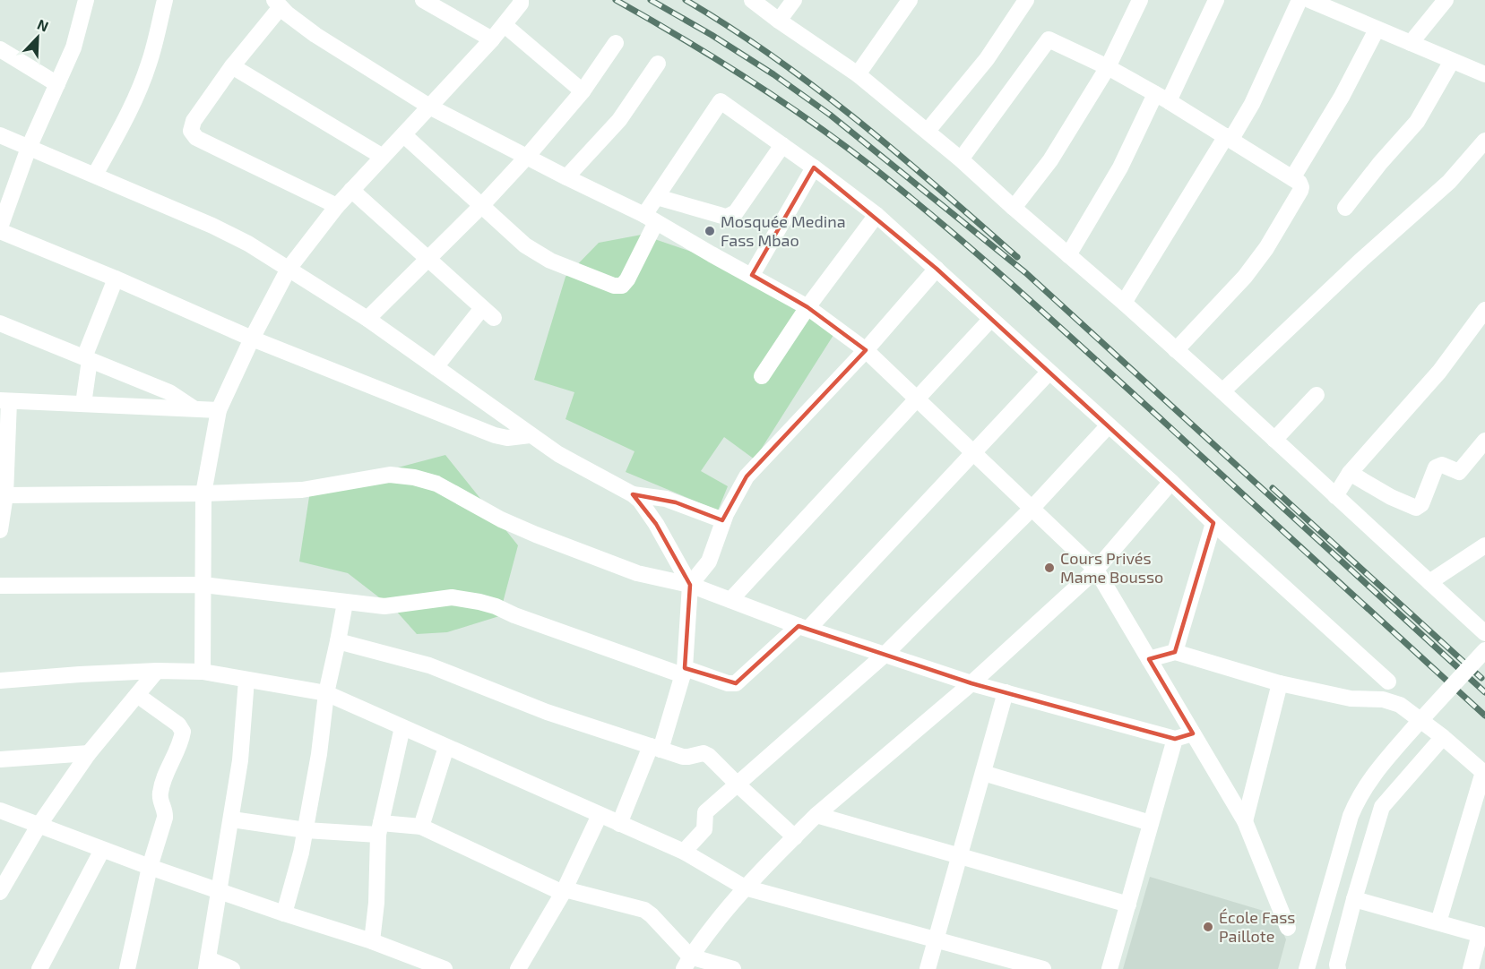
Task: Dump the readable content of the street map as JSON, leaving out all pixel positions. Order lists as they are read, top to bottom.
{
  "places": ["Mosquée Medina Fass Mbao", "Cours Privés Mame Bousso", "École Fass Paillote"],
  "north": "top right"
}
